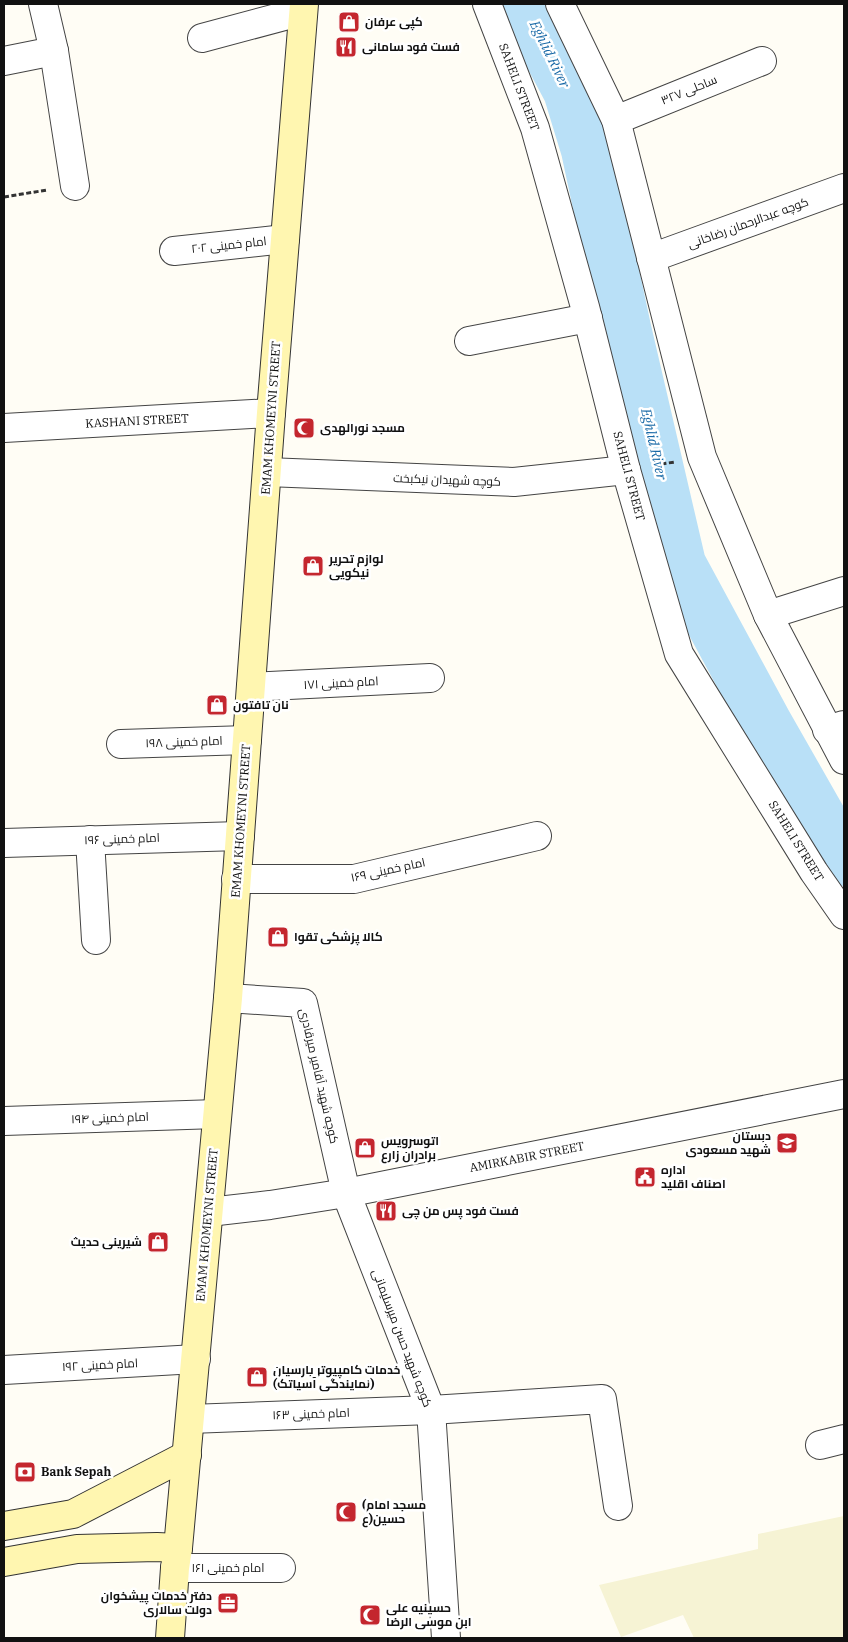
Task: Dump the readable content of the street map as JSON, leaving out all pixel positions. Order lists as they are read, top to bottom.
{
  "streets": {
    "main road": ["EMAM KHOMEYNI STREET"],
    "street": [
      "SAHELI STREET",
      "ساحلی ۳۲۷",
      "کوچه عبدالرحمان رضاخانی",
      "امام خمینی ۲۰۲",
      "KASHANI STREET",
      "کوچه شهیدان نیکبخت",
      "امام خمینی ۱۷۱",
      "امام خمینی ۱۹۸",
      "امام خمینی ۱۹۶",
      "امام خمینی ۱۶۹",
      "کوچه شهید آقامیر میرقادری",
      "امام خمینی ۱۹۴",
      "AMIRKABIR STREET",
      "کوچه شهید حسن میرسلیمانی",
      "امام خمینی ۱۹۲",
      "امام خمینی ۱۶۳",
      "امام خمینی ۱۶۱"
    ]
  },
  "crossings": [
    ["SAHELI STREET", "کوچه شهیدان نیکبخت"],
    ["امام خمینی ۲۰۲", "EMAM KHOMEYNI STREET"],
    ["EMAM KHOMEYNI STREET", "KASHANI STREET"],
    ["EMAM KHOMEYNI STREET", "کوچه شهیدان نیکبخت"],
    ["EMAM KHOMEYNI STREET", "امام خمینی ۱۷۱"],
    ["EMAM KHOMEYNI STREET", "امام خمینی ۱۹۸"],
    ["EMAM KHOMEYNI STREET", "امام خمینی ۱۹۶"],
    ["EMAM KHOMEYNI STREET", "امام خمینی ۱۶۹"],
    ["EMAM KHOMEYNI STREET", "کوچه شهید آقامیر میرقادری"],
    ["EMAM KHOMEYNI STREET", "امام خمینی ۱۹۴"],
    ["EMAM KHOMEYNI STREET", "AMIRKABIR STREET"],
    ["EMAM KHOMEYNI STREET", "امام خمینی ۱۹۲"],
    ["EMAM KHOMEYNI STREET", "امام خمینی ۱۶۳"],
    ["EMAM KHOMEYNI STREET", "امام خمینی ۱۶۱"],
    ["کوچه شهید آقامیر میرقادری", "AMIRKABIR STREET"],
    ["کوچه شهید آقامیر میرقادری", "کوچه شهید حسن میرسلیمانی"],
    ["AMIRKABIR STREET", "کوچه شهید حسن میرسلیمانی"],
    ["کوچه شهید حسن میرسلیمانی", "امام خمینی ۱۶۳"]
  ],
  "water": ["Eghlid River"],
  "places": {
    "shop": [
      "کپی عرفان",
      "لوازم تحریر نیکویی",
      "نان تافتون",
      "کالا پزشکی تقوا",
      "اتوسرویس برادران زارع",
      "شیرینی حدیث",
      "خدمات کامپیوتر پارسیان (نمایندگی آسیاتک)"
    ],
    "restaurant": ["فست فود سامانی", "فست فود پس من چی"],
    "mosque": ["مسجد نورالهدی", "(مسجد امام حسین(ع", "حسینیه علی ابن موسی الرضا"],
    "school or university": ["دبستان شهید مسعودی"],
    "public building": ["اداره اصناف اقلید"],
    "bank": ["Bank Sepah"],
    "office": ["دفتر خدمات پیشخوان دولت سالاری"]
  }
}
